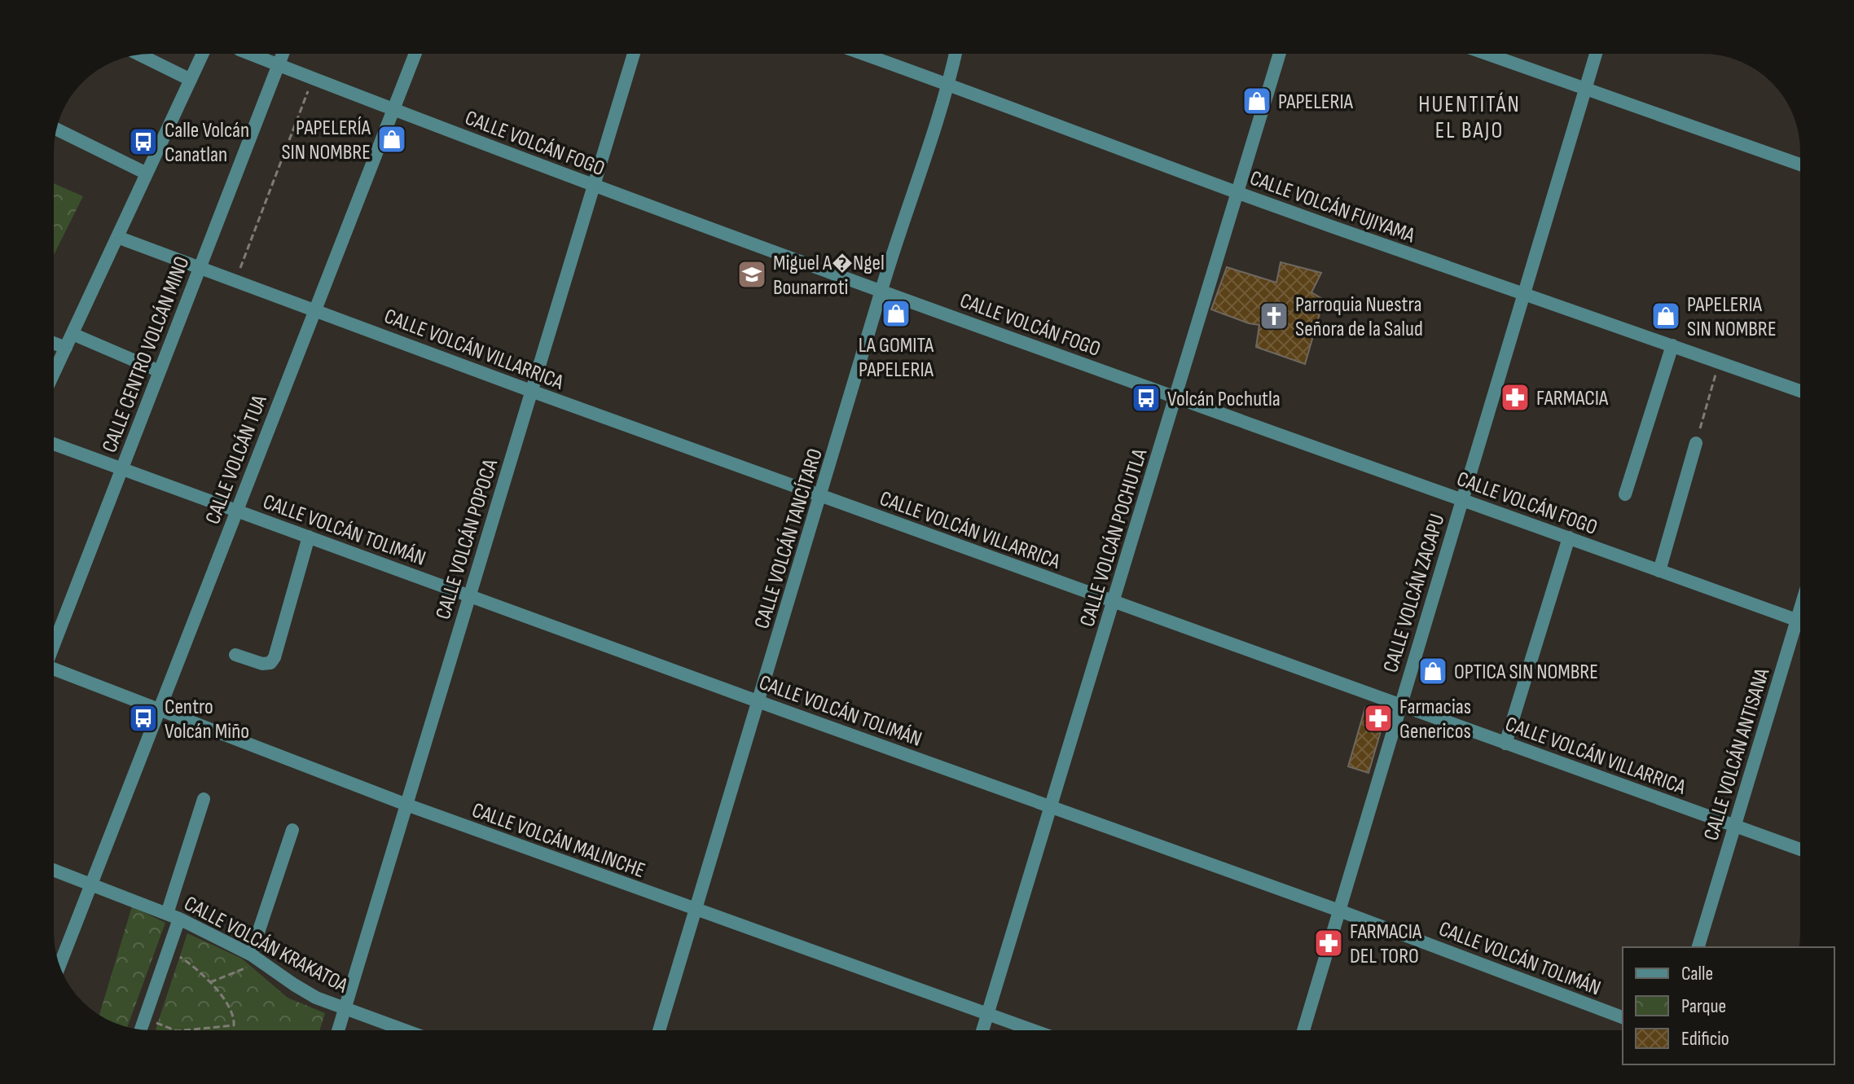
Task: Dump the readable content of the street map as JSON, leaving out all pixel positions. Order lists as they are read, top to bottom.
{
  "streets": {
    "street": [
      "CALLE VOLCÁN FOGO",
      "CALLE VOLCÁN FUJIYAMA",
      "CALLE VOLCÁN VILLARRICA",
      "CALLE CENTRO VOLCÁN MINO",
      "CALLE VOLCÁN TUA",
      "CALLE VOLCÁN TOLIMÁN",
      "CALLE VOLCÁN POCHUTLA",
      "CALLE VOLCÁN TANCÍTARO",
      "CALLE VOLCÁN POPOCA",
      "CALLE VOLCÁN ZACAPU",
      "CALLE VOLCÁN ANTISANA",
      "CALLE VOLCÁN MALINCHE",
      "CALLE VOLCÁN KRAKATOA"
    ]
  },
  "crossings": [
    ["CALLE VOLCÁN FOGO", "CALLE CENTRO VOLCÁN MINO"],
    ["CALLE VOLCÁN FOGO", "CALLE VOLCÁN TUA"],
    ["CALLE VOLCÁN FOGO", "CALLE VOLCÁN POCHUTLA"],
    ["CALLE VOLCÁN FOGO", "CALLE VOLCÁN TANCÍTARO"],
    ["CALLE VOLCÁN FOGO", "CALLE VOLCÁN POPOCA"],
    ["CALLE VOLCÁN FOGO", "CALLE VOLCÁN ZACAPU"],
    ["CALLE VOLCÁN FOGO", "CALLE VOLCÁN ANTISANA"],
    ["CALLE VOLCÁN FUJIYAMA", "CALLE VOLCÁN POCHUTLA"],
    ["CALLE VOLCÁN FUJIYAMA", "CALLE VOLCÁN TANCÍTARO"],
    ["CALLE VOLCÁN FUJIYAMA", "CALLE VOLCÁN ZACAPU"],
    ["CALLE VOLCÁN VILLARRICA", "CALLE CENTRO VOLCÁN MINO"],
    ["CALLE VOLCÁN VILLARRICA", "CALLE VOLCÁN TUA"],
    ["CALLE VOLCÁN VILLARRICA", "CALLE VOLCÁN POCHUTLA"],
    ["CALLE VOLCÁN VILLARRICA", "CALLE VOLCÁN TANCÍTARO"],
    ["CALLE VOLCÁN VILLARRICA", "CALLE VOLCÁN POPOCA"],
    ["CALLE VOLCÁN VILLARRICA", "CALLE VOLCÁN ZACAPU"],
    ["CALLE VOLCÁN VILLARRICA", "CALLE VOLCÁN ANTISANA"],
    ["CALLE CENTRO VOLCÁN MINO", "CALLE VOLCÁN TOLIMÁN"],
    ["CALLE VOLCÁN TUA", "CALLE VOLCÁN TOLIMÁN"],
    ["CALLE VOLCÁN TUA", "CALLE VOLCÁN MALINCHE"],
    ["CALLE VOLCÁN TUA", "CALLE VOLCÁN KRAKATOA"],
    ["CALLE VOLCÁN TOLIMÁN", "CALLE VOLCÁN POCHUTLA"],
    ["CALLE VOLCÁN TOLIMÁN", "CALLE VOLCÁN TANCÍTARO"],
    ["CALLE VOLCÁN TOLIMÁN", "CALLE VOLCÁN POPOCA"],
    ["CALLE VOLCÁN TOLIMÁN", "CALLE VOLCÁN ZACAPU"],
    ["CALLE VOLCÁN POCHUTLA", "CALLE VOLCÁN MALINCHE"],
    ["CALLE VOLCÁN TANCÍTARO", "CALLE VOLCÁN MALINCHE"],
    ["CALLE VOLCÁN POPOCA", "CALLE VOLCÁN MALINCHE"],
    ["CALLE VOLCÁN POPOCA", "CALLE VOLCÁN KRAKATOA"]
  ],
  "districts": ["HUENTITÁN EL BAJO"],
  "places": {
    "shop": [
      "PAPELERIA",
      "PAPELERÍA SIN NOMBRE",
      "LA GOMITA PAPELERIA",
      "PAPELERIA SIN NOMBRE",
      "OPTICA SIN NOMBRE"
    ],
    "bus stop": ["Calle Volcán Canatlan", "Volcán Pochutla", "Centro Volcán Miño"],
    "school or university": ["Miguel A�Ngel Bounarroti"],
    "church": ["Parroquia Nuestra Señora de la Salud"],
    "pharmacy": ["FARMACIA", "Farmacias Genericos", "FARMACIA DEL TORO"]
  },
  "legend": ["Calle", "Parque", "Edificio"]
}
